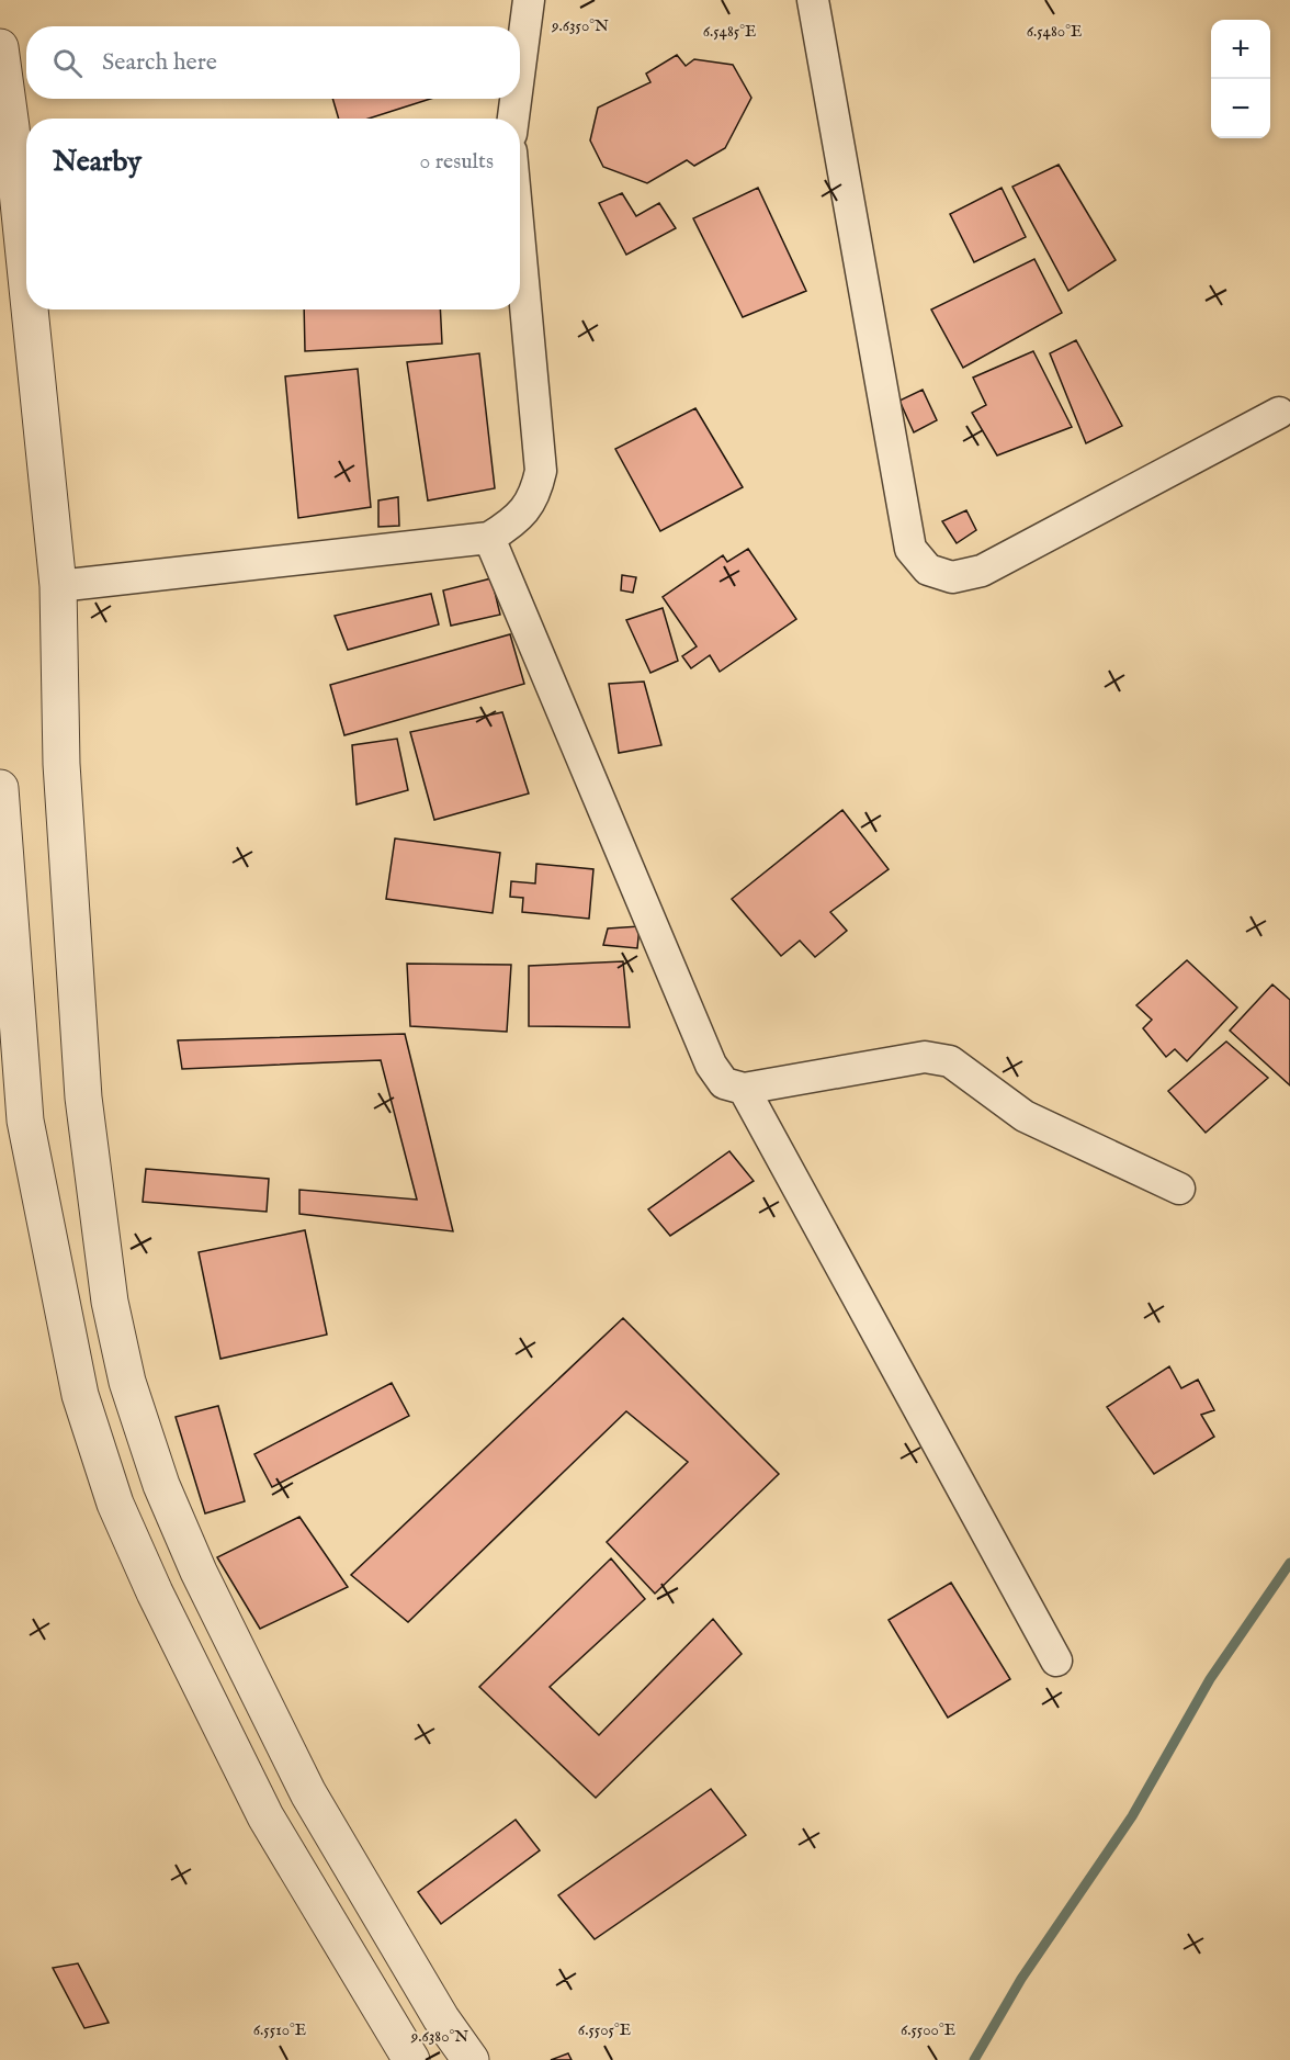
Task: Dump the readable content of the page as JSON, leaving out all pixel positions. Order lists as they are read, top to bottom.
{
  "page": {
    "map_buttons": ["+", "−"],
    "search": "Search here",
    "heading": ["Nearby", "0 results"]
  },
  "coordinates": [
    "9.6350°N",
    "6.5485°E",
    "6.5480°E",
    "6.5510°E",
    "6.5505°E",
    "6.5500°E",
    "9.6380°N"
  ]
}
